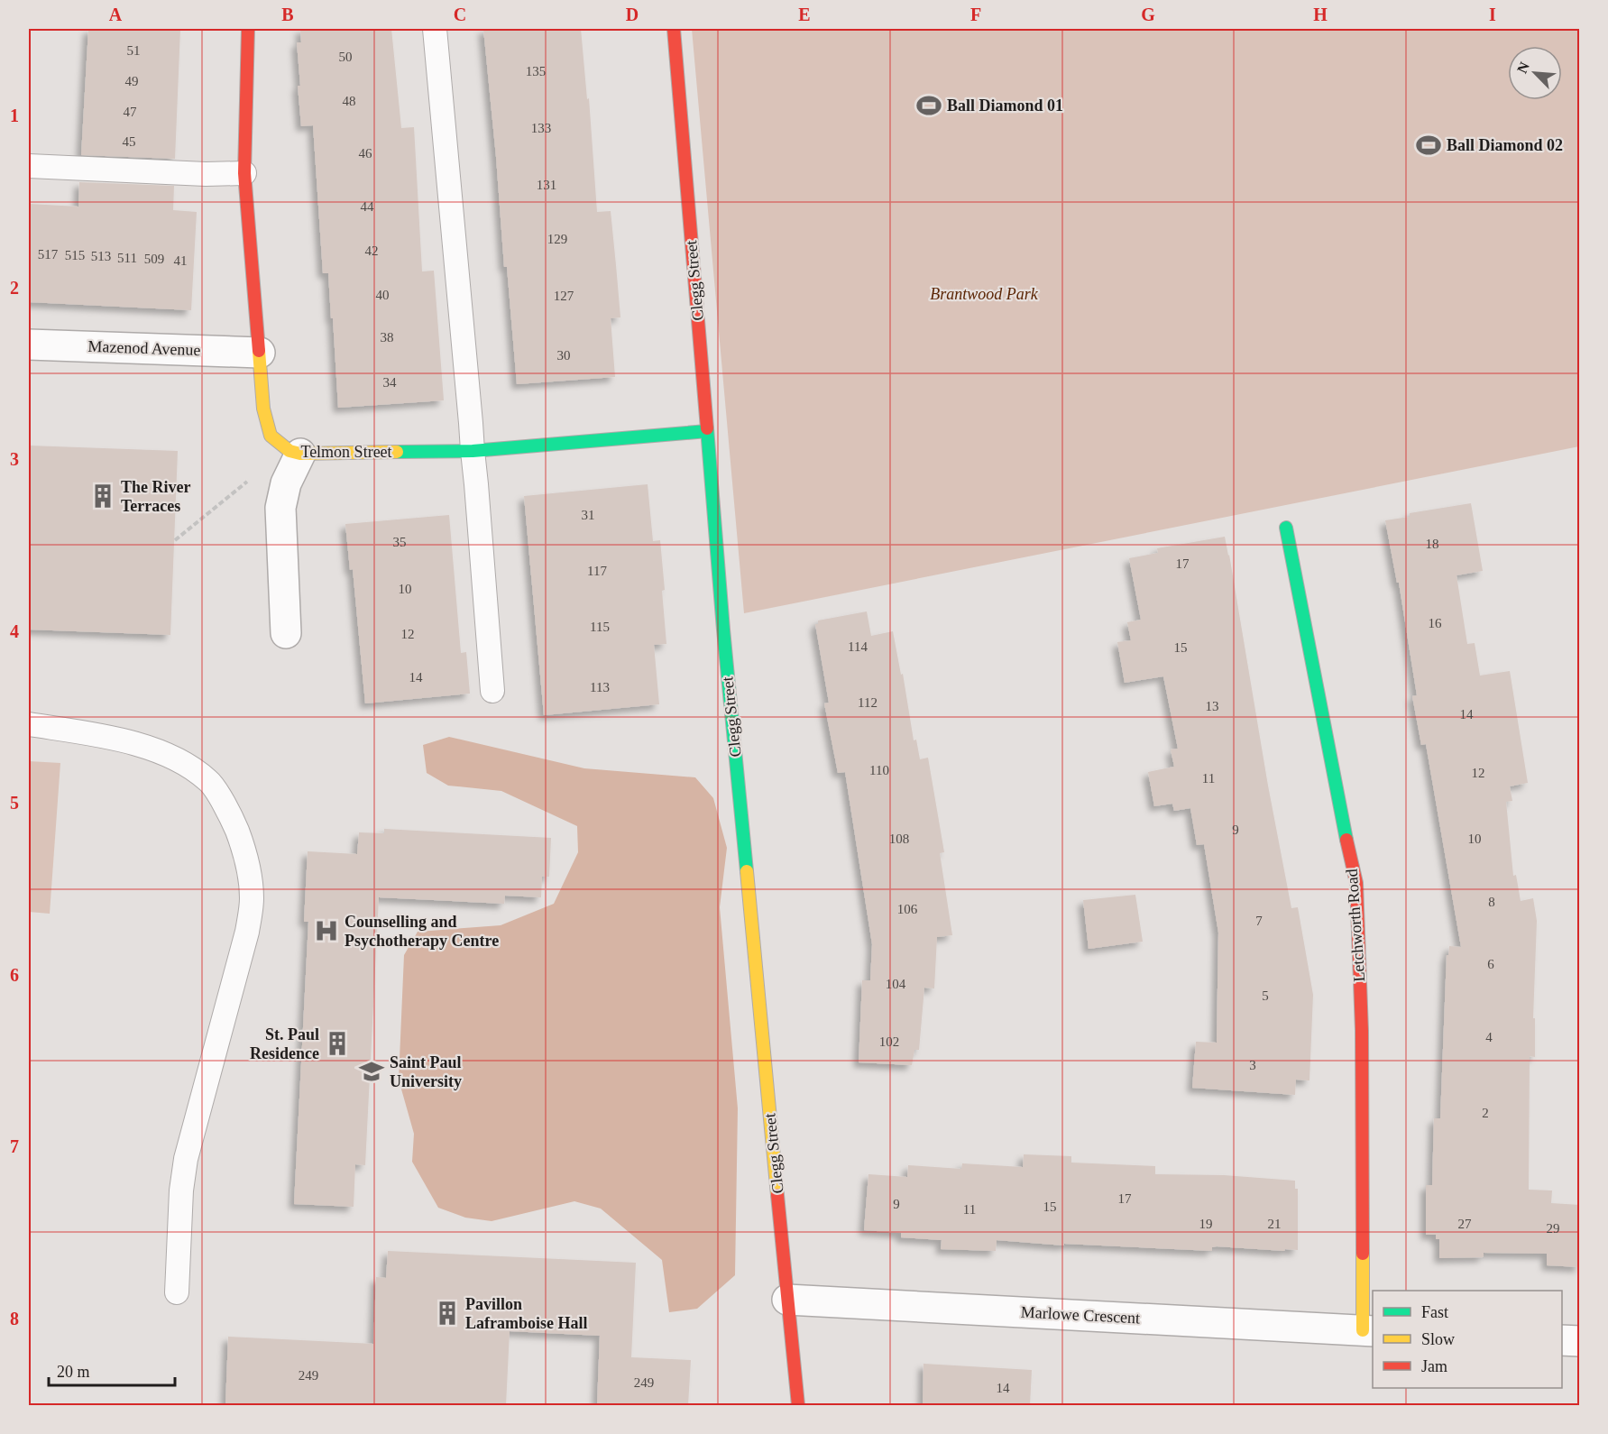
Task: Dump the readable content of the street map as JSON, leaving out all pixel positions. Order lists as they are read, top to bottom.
{
  "streets": {
    "street": [
      "Clegg Street",
      "Mazenod Avenue",
      "Telmon Street",
      "Letchworth Road",
      "Marlowe Crescent"
    ]
  },
  "crossings": [
    ["Clegg Street", "Telmon Street"],
    ["Clegg Street", "Marlowe Crescent"],
    ["Mazenod Avenue", "Telmon Street"],
    ["Letchworth Road", "Marlowe Crescent"]
  ],
  "parks": ["Brantwood Park"],
  "places": {
    "sports": ["Ball Diamond 01", "Ball Diamond 02"],
    "building": ["The River Terraces", "St. Paul Residence", "Pavillon Laframboise Hall"],
    "hospital": ["Counselling and Psychotherapy Centre"],
    "school or university": ["Saint Paul University"]
  },
  "house_numbers": [
    "51",
    "50",
    "135",
    "49",
    "48",
    "47",
    "133",
    "45",
    "46",
    "131",
    "44",
    "129",
    "42",
    "517",
    "515",
    "513",
    "511",
    "509",
    "41",
    "40",
    "127",
    "38",
    "30",
    "34",
    "31",
    "35",
    "18",
    "17",
    "117",
    "10",
    "16",
    "115",
    "12",
    "114",
    "15",
    "14",
    "113",
    "112",
    "13",
    "14",
    "110",
    "12",
    "11",
    "9",
    "108",
    "10",
    "8",
    "106",
    "7",
    "6",
    "104",
    "5",
    "4",
    "102",
    "3",
    "2",
    "17",
    "9",
    "15",
    "11",
    "19",
    "21",
    "27",
    "29",
    "249",
    "249",
    "14"
  ],
  "legend": ["Fast", "Slow", "Jam"],
  "scale_bar": "20 m",
  "north": "top left",
  "grid": {
    "columns": [
      "A",
      "B",
      "C",
      "D",
      "E",
      "F",
      "G",
      "H",
      "I"
    ],
    "rows": [
      "1",
      "2",
      "3",
      "4",
      "5",
      "6",
      "7",
      "8"
    ]
  }
}
